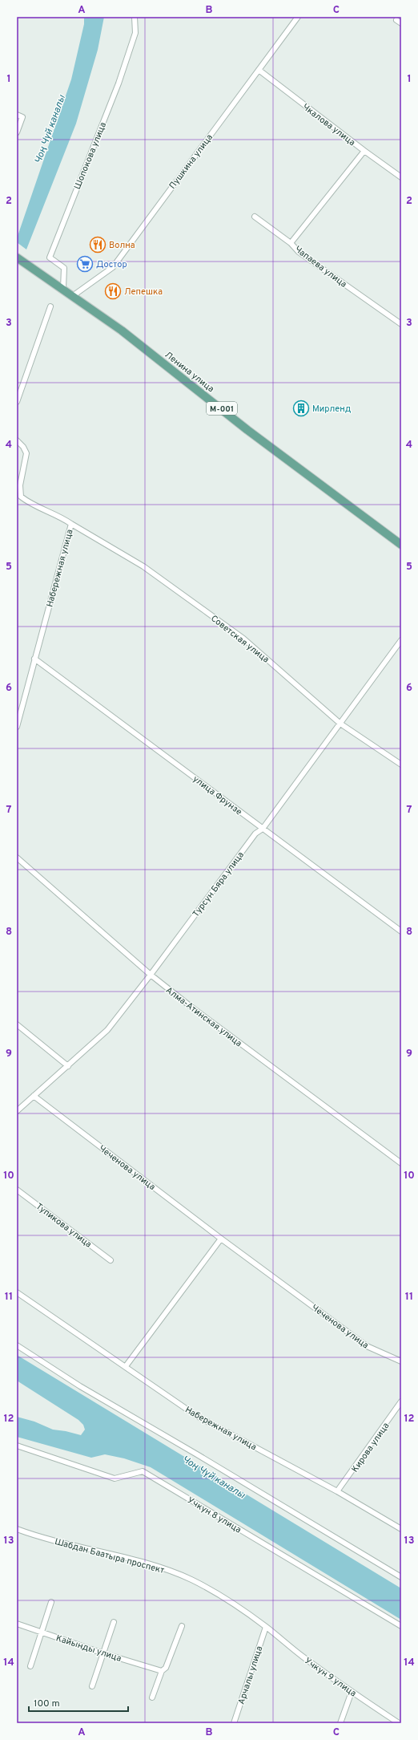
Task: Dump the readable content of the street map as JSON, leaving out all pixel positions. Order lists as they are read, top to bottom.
{
  "streets": {
    "main road": ["Ленина улица", "М-001"],
    "street": [
      "Чкалова улица",
      "Шопокова улица",
      "Пушкина улица",
      "Чапаева улица",
      "Набережная улица",
      "Советская улица",
      "улица Фрунзе",
      "Турсун Бяра улица",
      "Алма-Атинская улица",
      "Чеченова улица",
      "Тупикова улица",
      "Кирова улица",
      "Учкун 8 улица",
      "Шабдан Баатыра проспект",
      "Кайынды улица",
      "Арчалы улица",
      "Учкун 9 улица"
    ]
  },
  "crossings": [
    ["Чкалова улица", "Пушкина улица"],
    ["Чкалова улица", "Чапаева улица"],
    ["Шопокова улица", "Ленина улица"],
    ["Пушкина улица", "Ленина улица"],
    ["Набережная улица", "Советская улица"],
    ["Набережная улица", "улица Фрунзе"],
    ["Набережная улица", "Кирова улица"],
    ["Советская улица", "Турсун Бяра улица"],
    ["улица Фрунзе", "Турсун Бяра улица"],
    ["Турсун Бяра улица", "Алма-Атинская улица"],
    ["Турсун Бяра улица", "Чеченова улица"],
    ["Шабдан Баатыра проспект", "Арчалы улица"],
    ["Шабдан Баатыра проспект", "Учкун 9 улица"],
    ["Арчалы улица", "Учкун 9 улица"]
  ],
  "water": ["Чоң Чүй каналы"],
  "places": {
    "restaurant": ["Волна", "Лепешка"],
    "supermarket": ["Достор"],
    "building": ["Мирленд"]
  },
  "scale_bar": "100 m",
  "grid": {
    "columns": ["A", "B", "C"],
    "rows": [
      "1",
      "2",
      "3",
      "4",
      "5",
      "6",
      "7",
      "8",
      "9",
      "10",
      "11",
      "12",
      "13",
      "14"
    ]
  }
}
